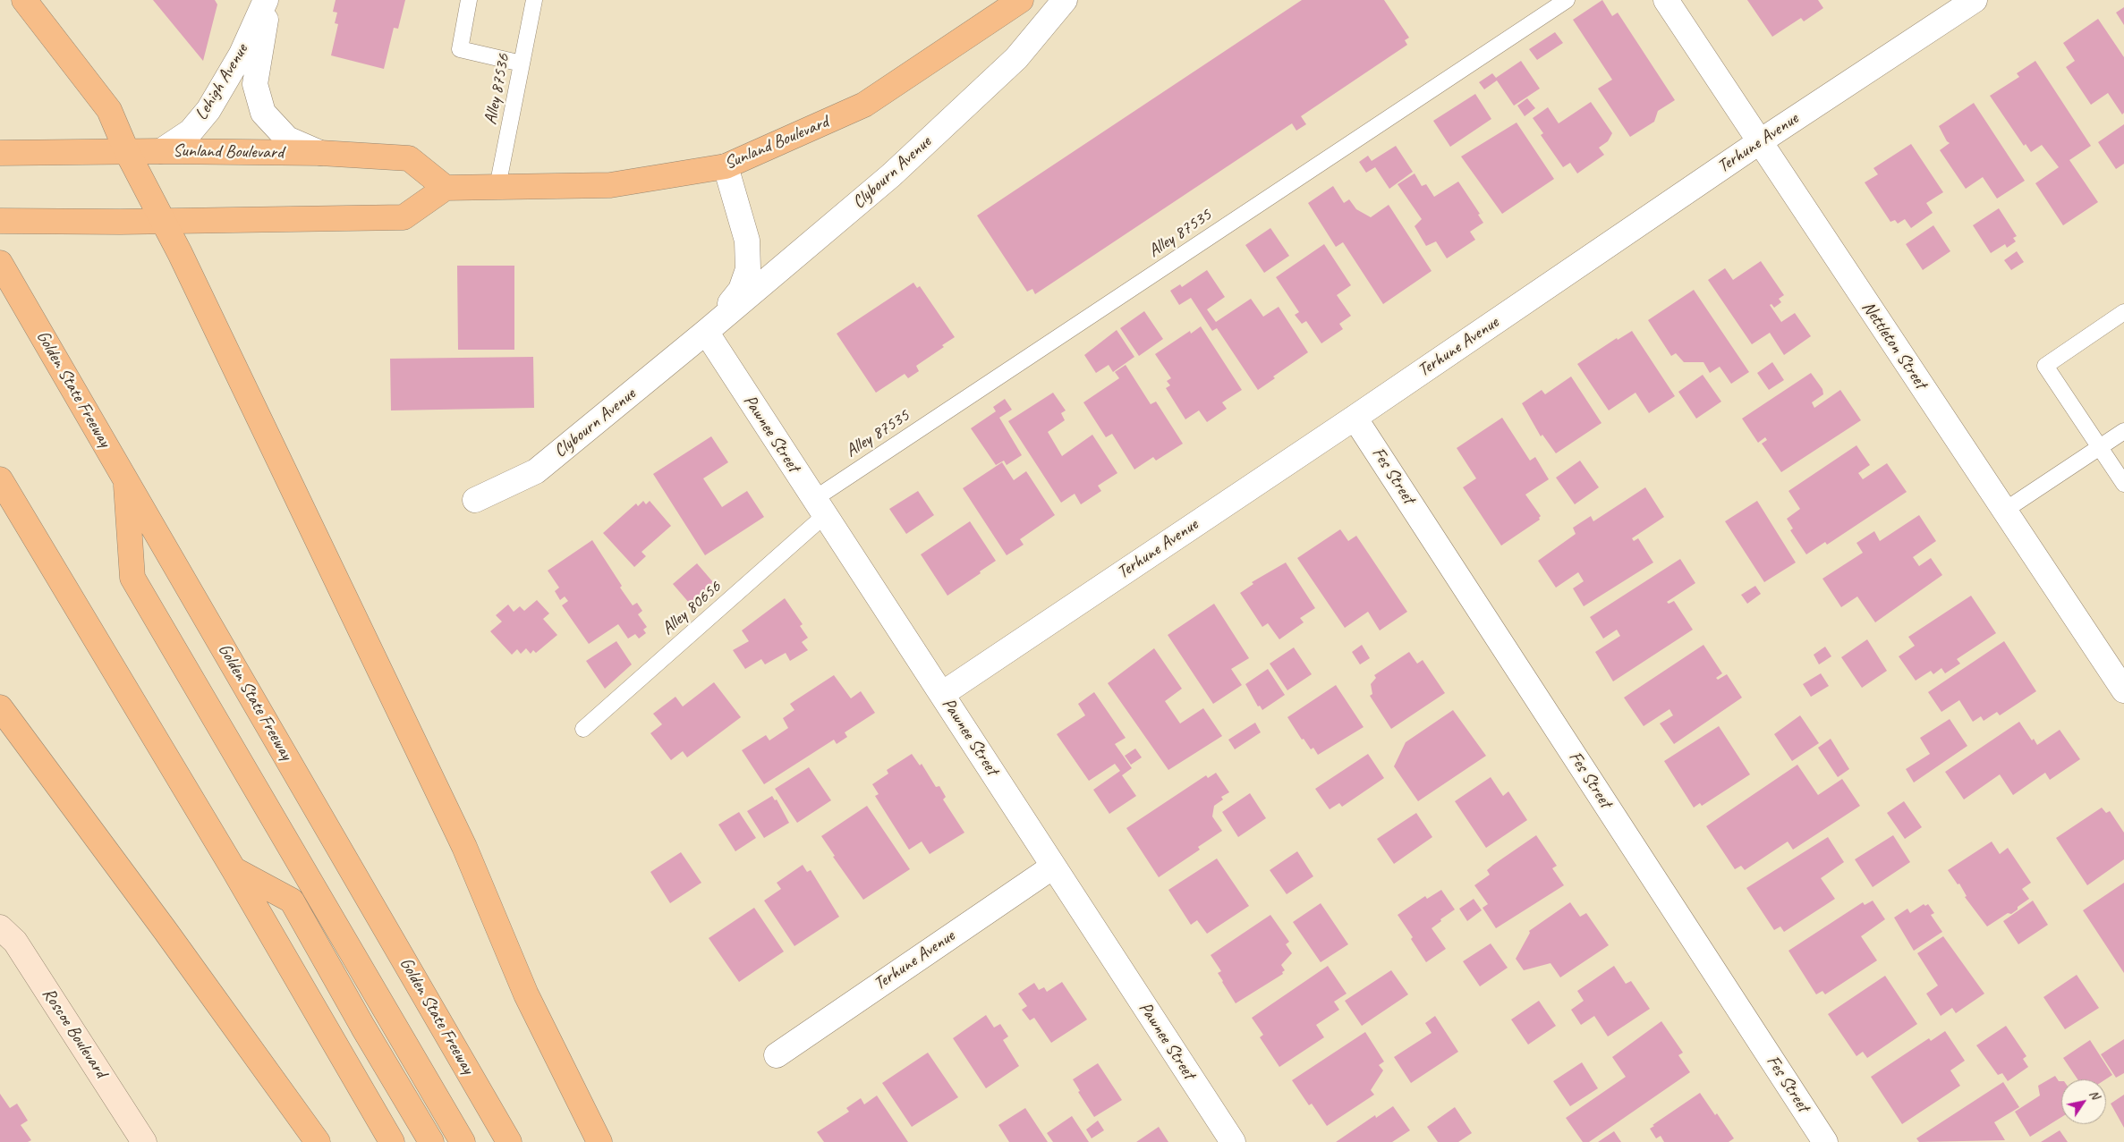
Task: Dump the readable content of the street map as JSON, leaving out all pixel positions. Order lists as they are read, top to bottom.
{
  "streets": {
    "main road": ["Sunland Boulevard", "Golden State Freeway", "Roscoe Boulevard"],
    "street": [
      "Lehigh Avenue",
      "Terhune Avenue",
      "Clybourn Avenue",
      "Nettleton Street",
      "Pawnee Street",
      "Fes Street"
    ],
    "lane": ["Alley 87536", "Alley 87535", "Alley 80656"]
  },
  "crossings": [
    ["Lehigh Avenue", "Sunland Boulevard"],
    ["Alley 87536", "Sunland Boulevard"],
    ["Sunland Boulevard", "Clybourn Avenue"],
    ["Terhune Avenue", "Nettleton Street"],
    ["Terhune Avenue", "Pawnee Street"],
    ["Terhune Avenue", "Fes Street"],
    ["Clybourn Avenue", "Pawnee Street"],
    ["Alley 87535", "Pawnee Street"],
    ["Alley 87535", "Alley 80656"],
    ["Pawnee Street", "Alley 80656"]
  ],
  "north": "top right"
}
